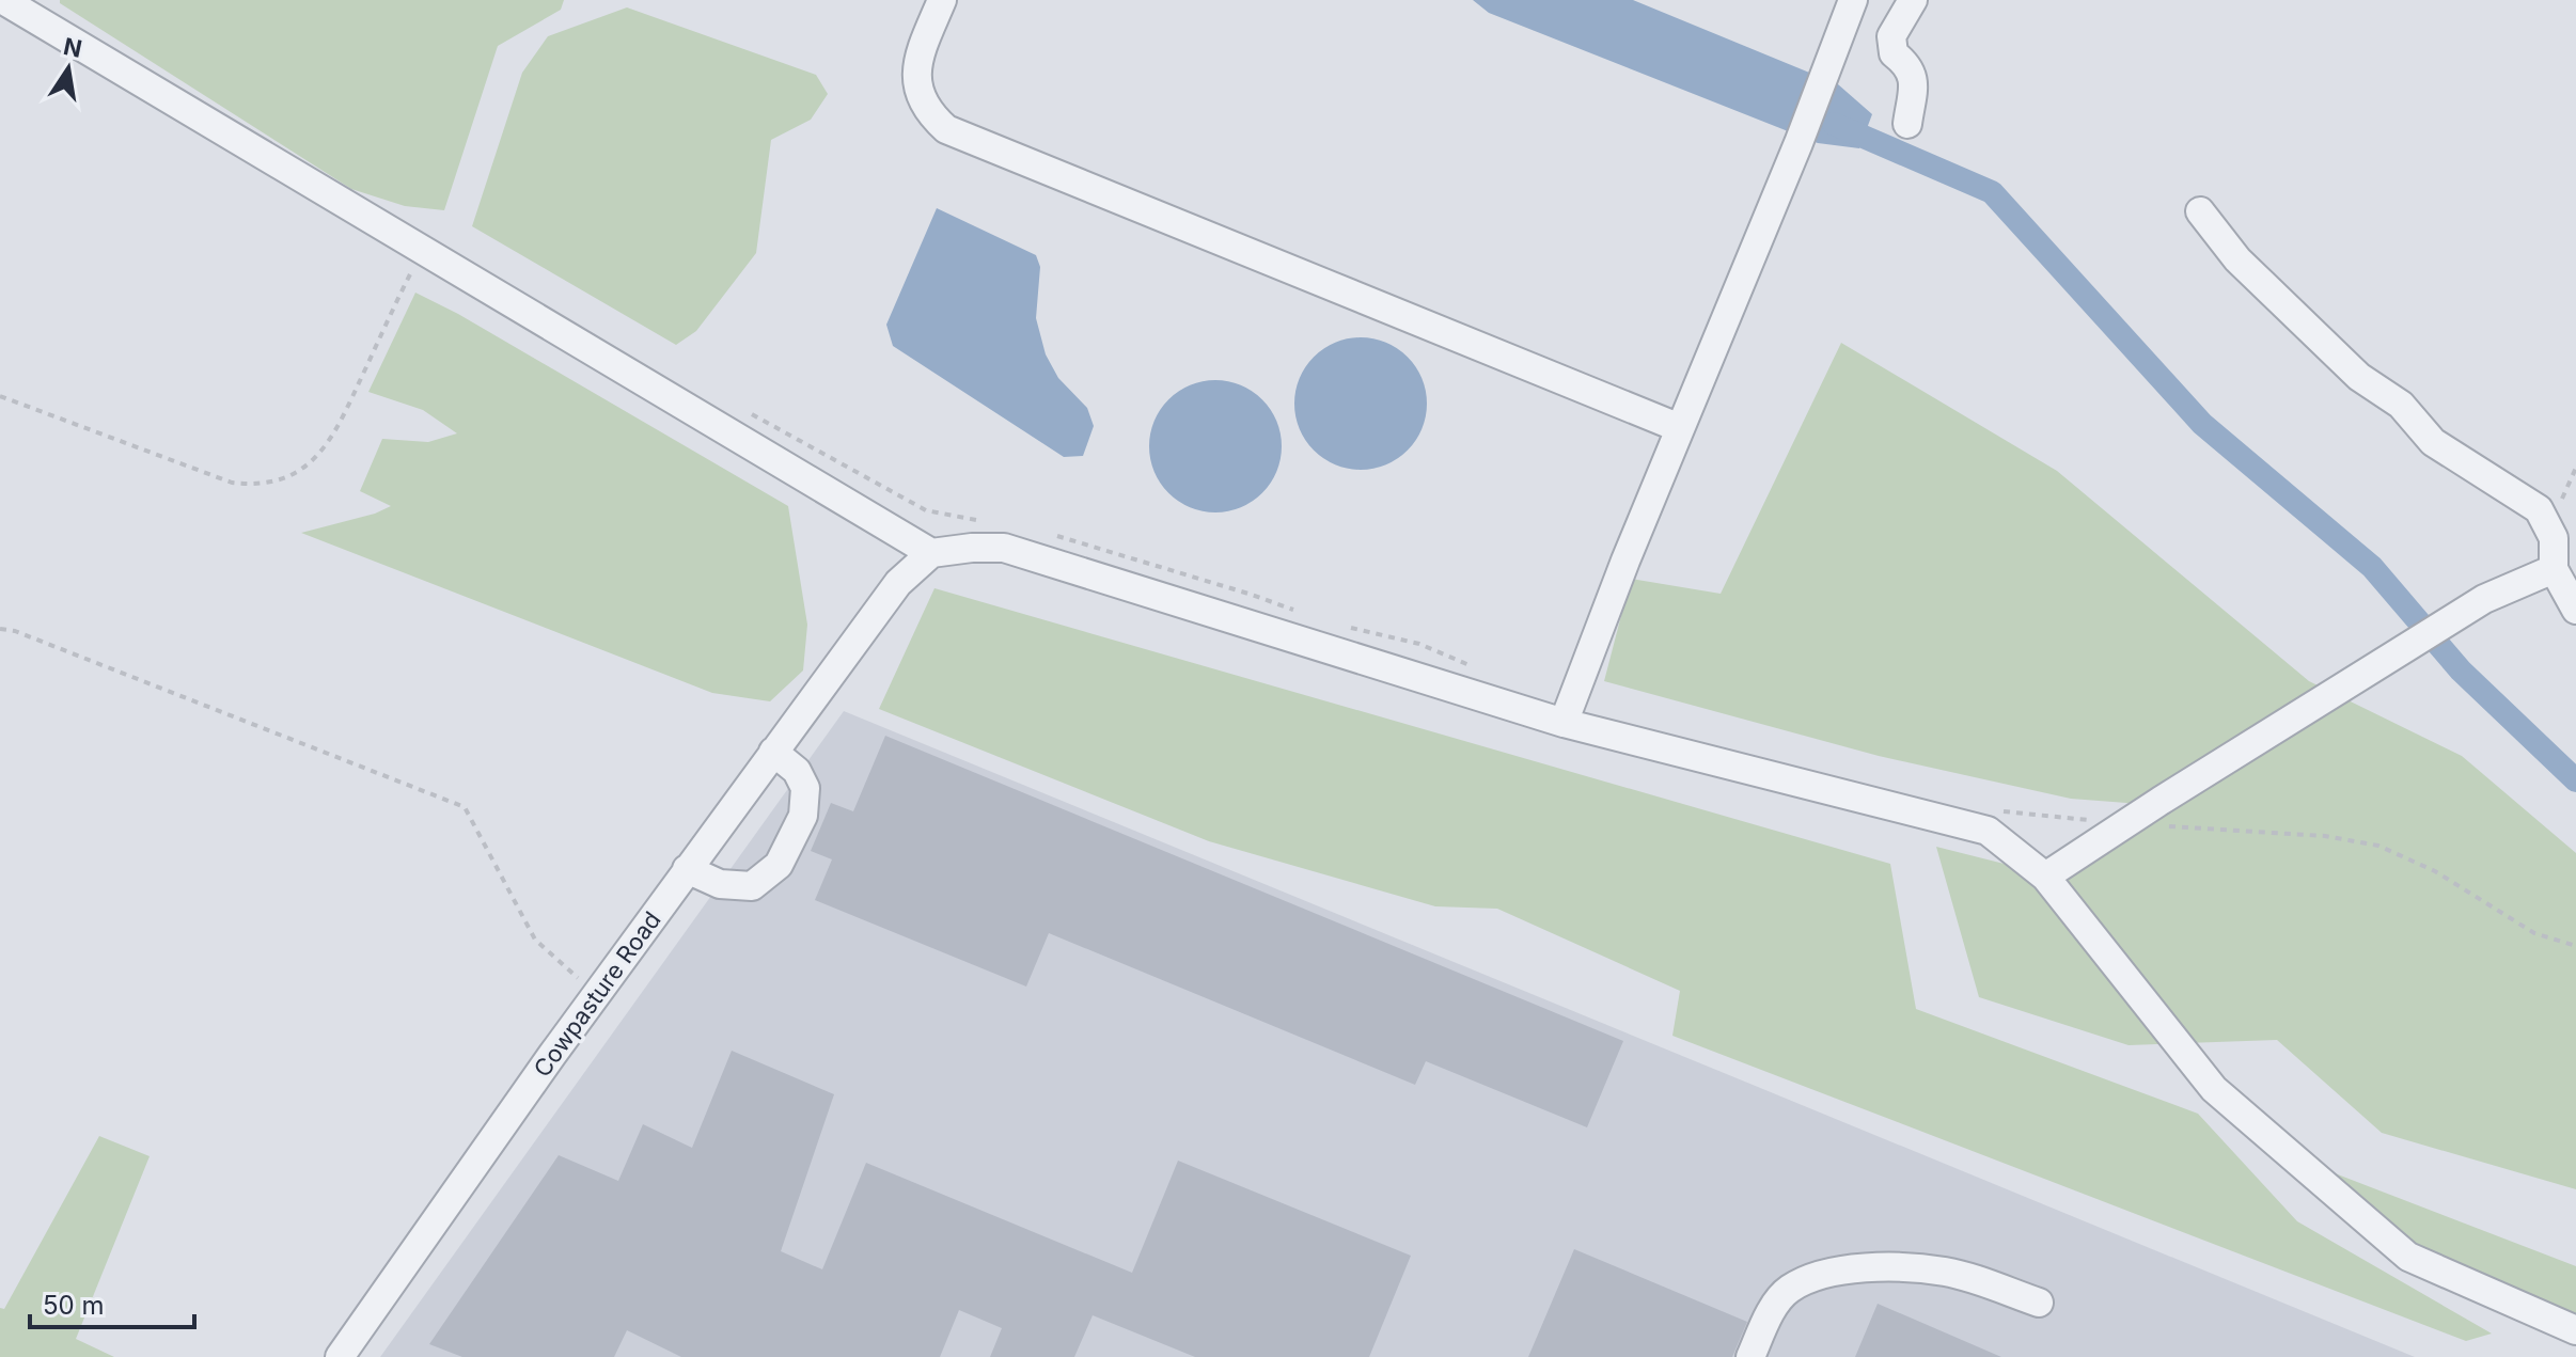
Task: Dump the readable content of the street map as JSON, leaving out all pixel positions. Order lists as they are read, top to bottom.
{
  "streets": {
    "street": ["Cowpasture Road"]
  },
  "scale_bar": "50 m",
  "north": "top"
}
